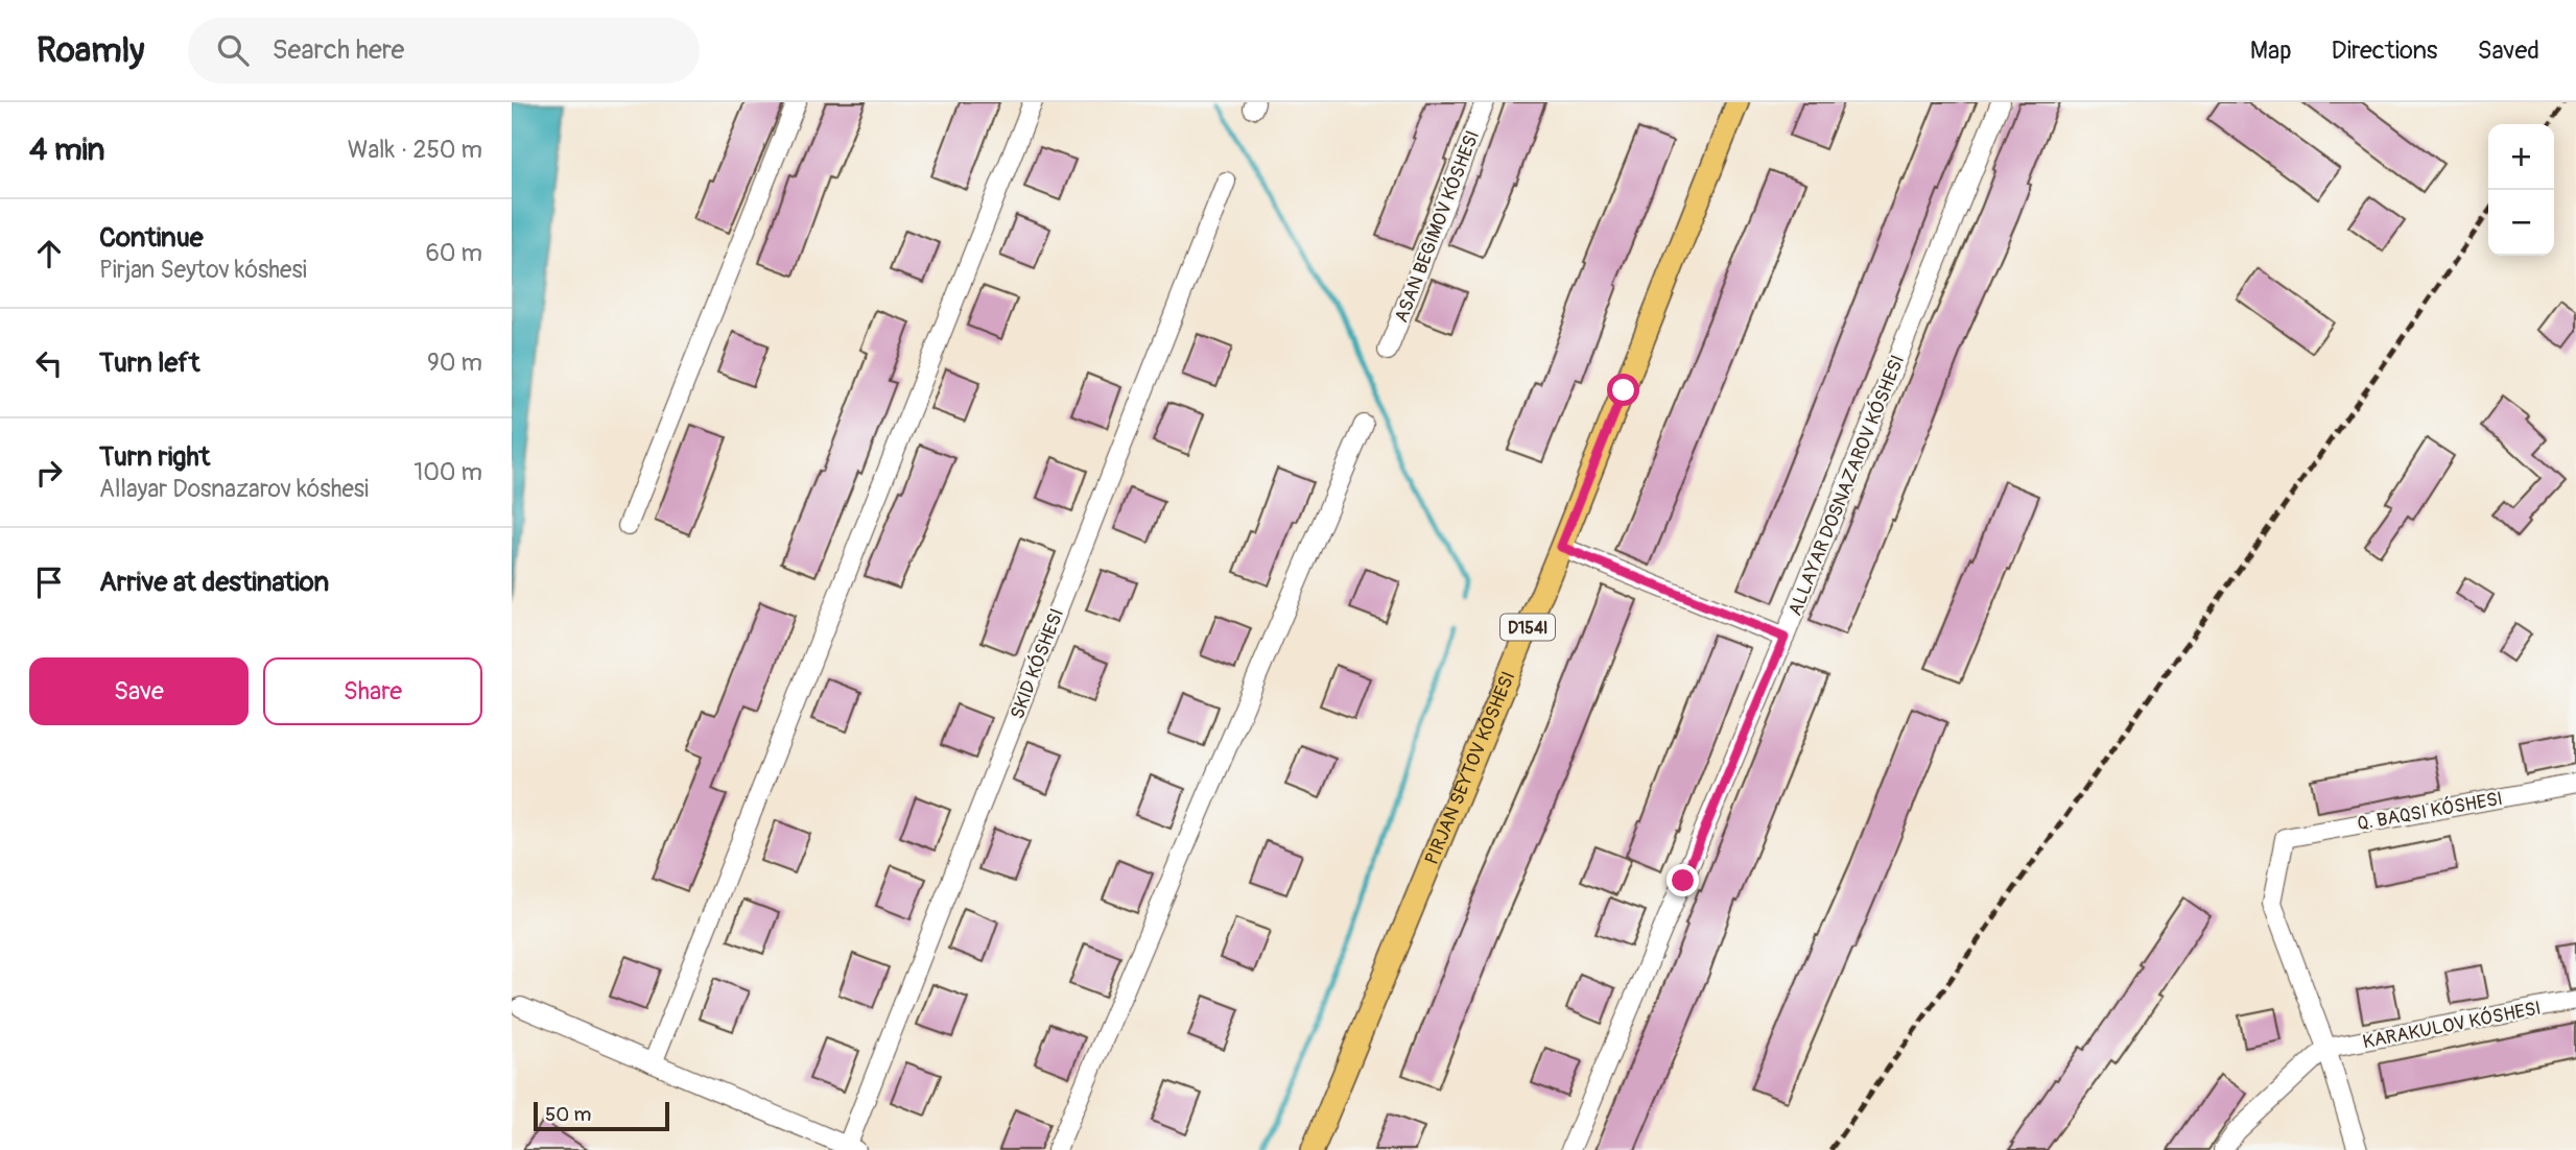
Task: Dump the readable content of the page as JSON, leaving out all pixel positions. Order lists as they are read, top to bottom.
{
  "streets": {
    "main road": ["D154l", "PIRJAN SEYTOV KÓSHESI"],
    "street": [
      "ASAN BEGIMOV KÓSHESI",
      "ALLAYAR DOSNAZAROV KÓSHESI",
      "SKID KÓSHESI",
      "KARAKULOV KÓSHESI"
    ]
  },
  "scale_bar": "50 m",
  "page": {
    "header": "Roamly",
    "search": "Search here",
    "nav": ["Map", "Directions", "Saved"],
    "heading": ["4 min", "Walk · 250 m"],
    "map_buttons": ["+", "−"],
    "list": [
      ["Continue", "Pirjan Seytov kóshesi", "60 m"],
      ["Turn left", "90 m"],
      ["Turn right", "Allayar Dosnazarov kóshesi", "100 m"],
      "Arrive at destination"
    ],
    "buttons": ["Save", "Share"],
    "scale": "50 m"
  }
}
